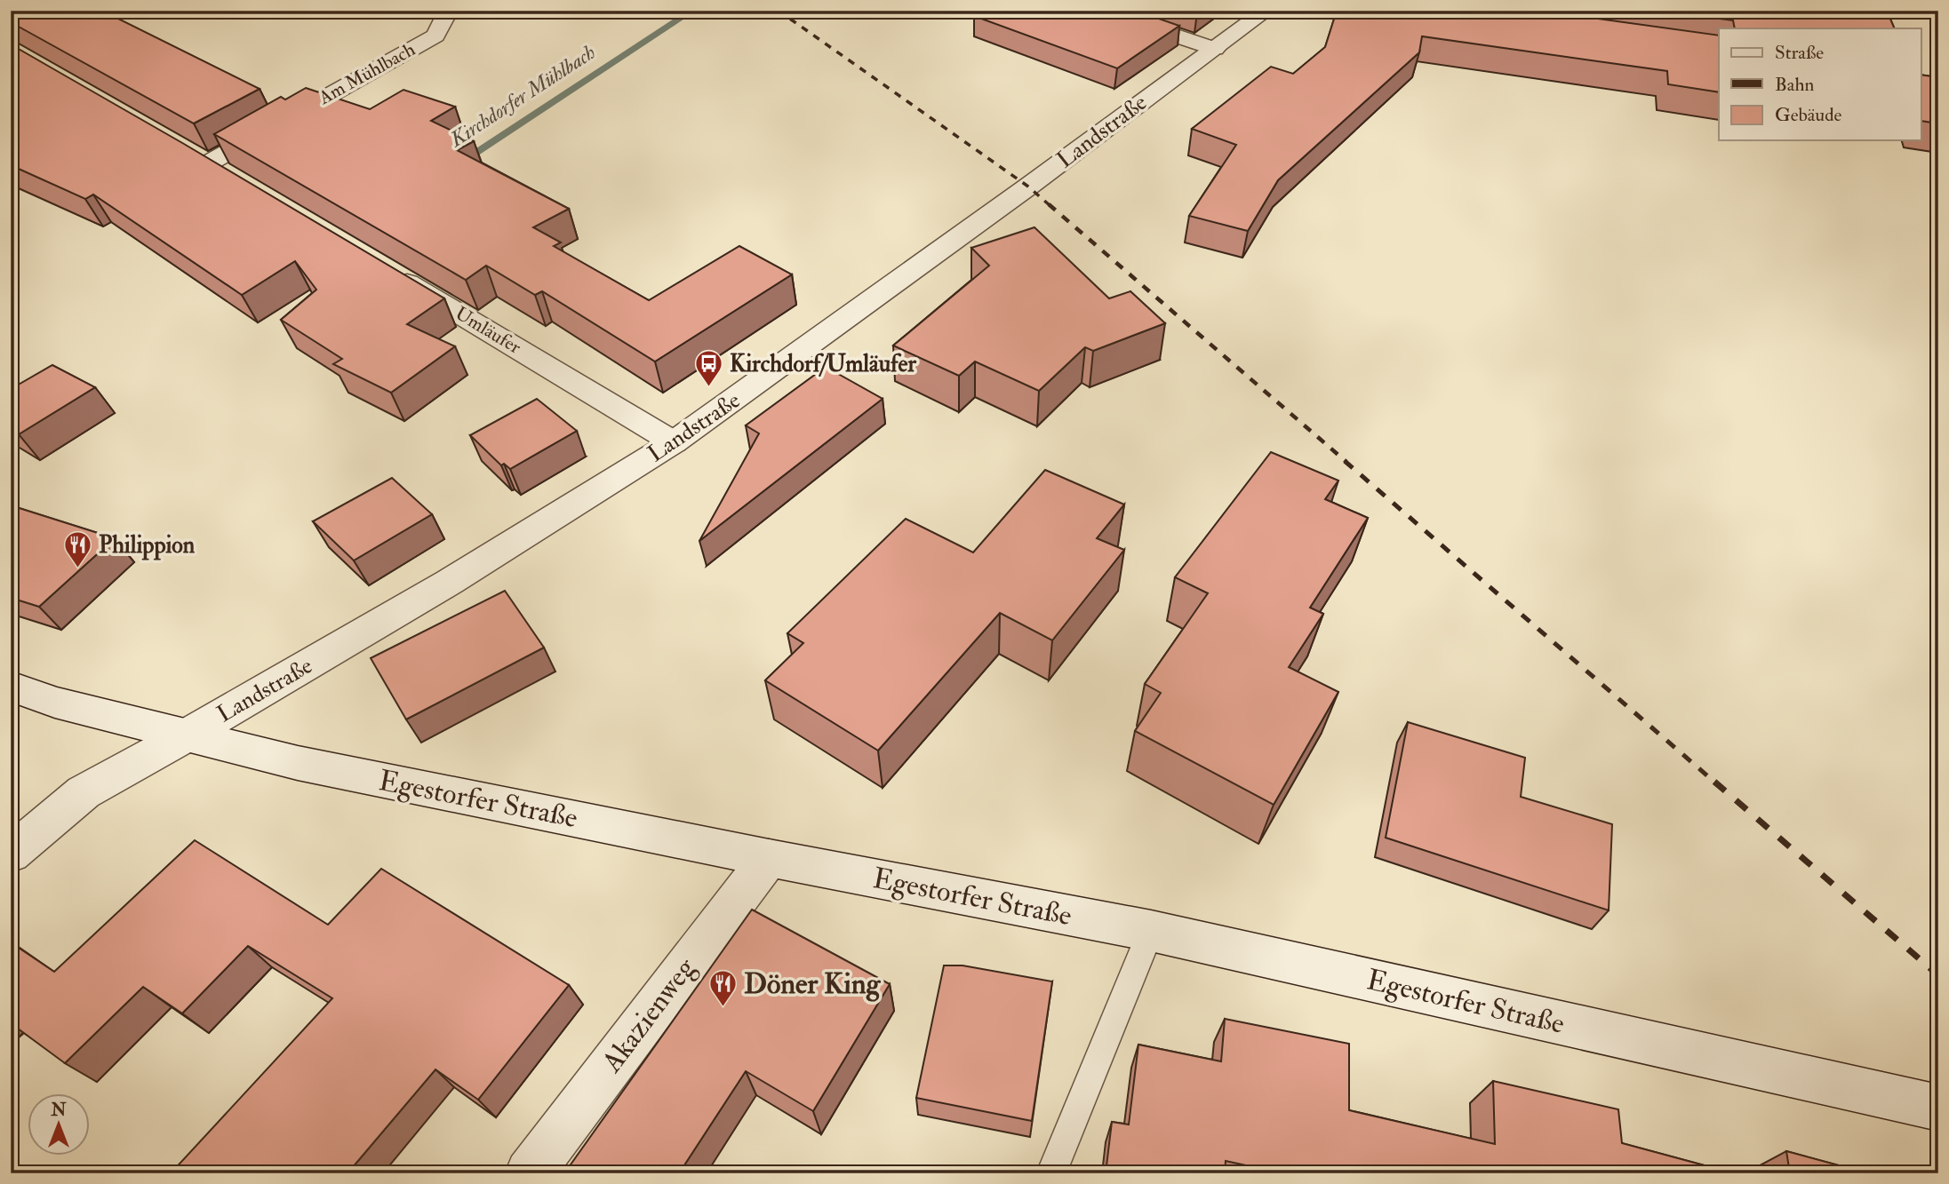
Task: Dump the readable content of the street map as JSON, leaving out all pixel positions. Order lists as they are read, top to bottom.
{
  "streets": {
    "street": [
      "Am Mühlbach",
      "Landstraße",
      "Umläufer",
      "Egestorfer Straße",
      "Akazienweg"
    ]
  },
  "crossings": [
    ["Landstraße", "Umläufer"],
    ["Landstraße", "Egestorfer Straße"],
    ["Egestorfer Straße", "Akazienweg"]
  ],
  "water": ["Kirchdorfer Mühlbach"],
  "places": {
    "bus stop": ["Kirchdorf/Umläufer"],
    "restaurant": ["Philippion", "Döner King"]
  },
  "legend": ["Straße", "Bahn", "Gebäude"],
  "north": "top"
}
